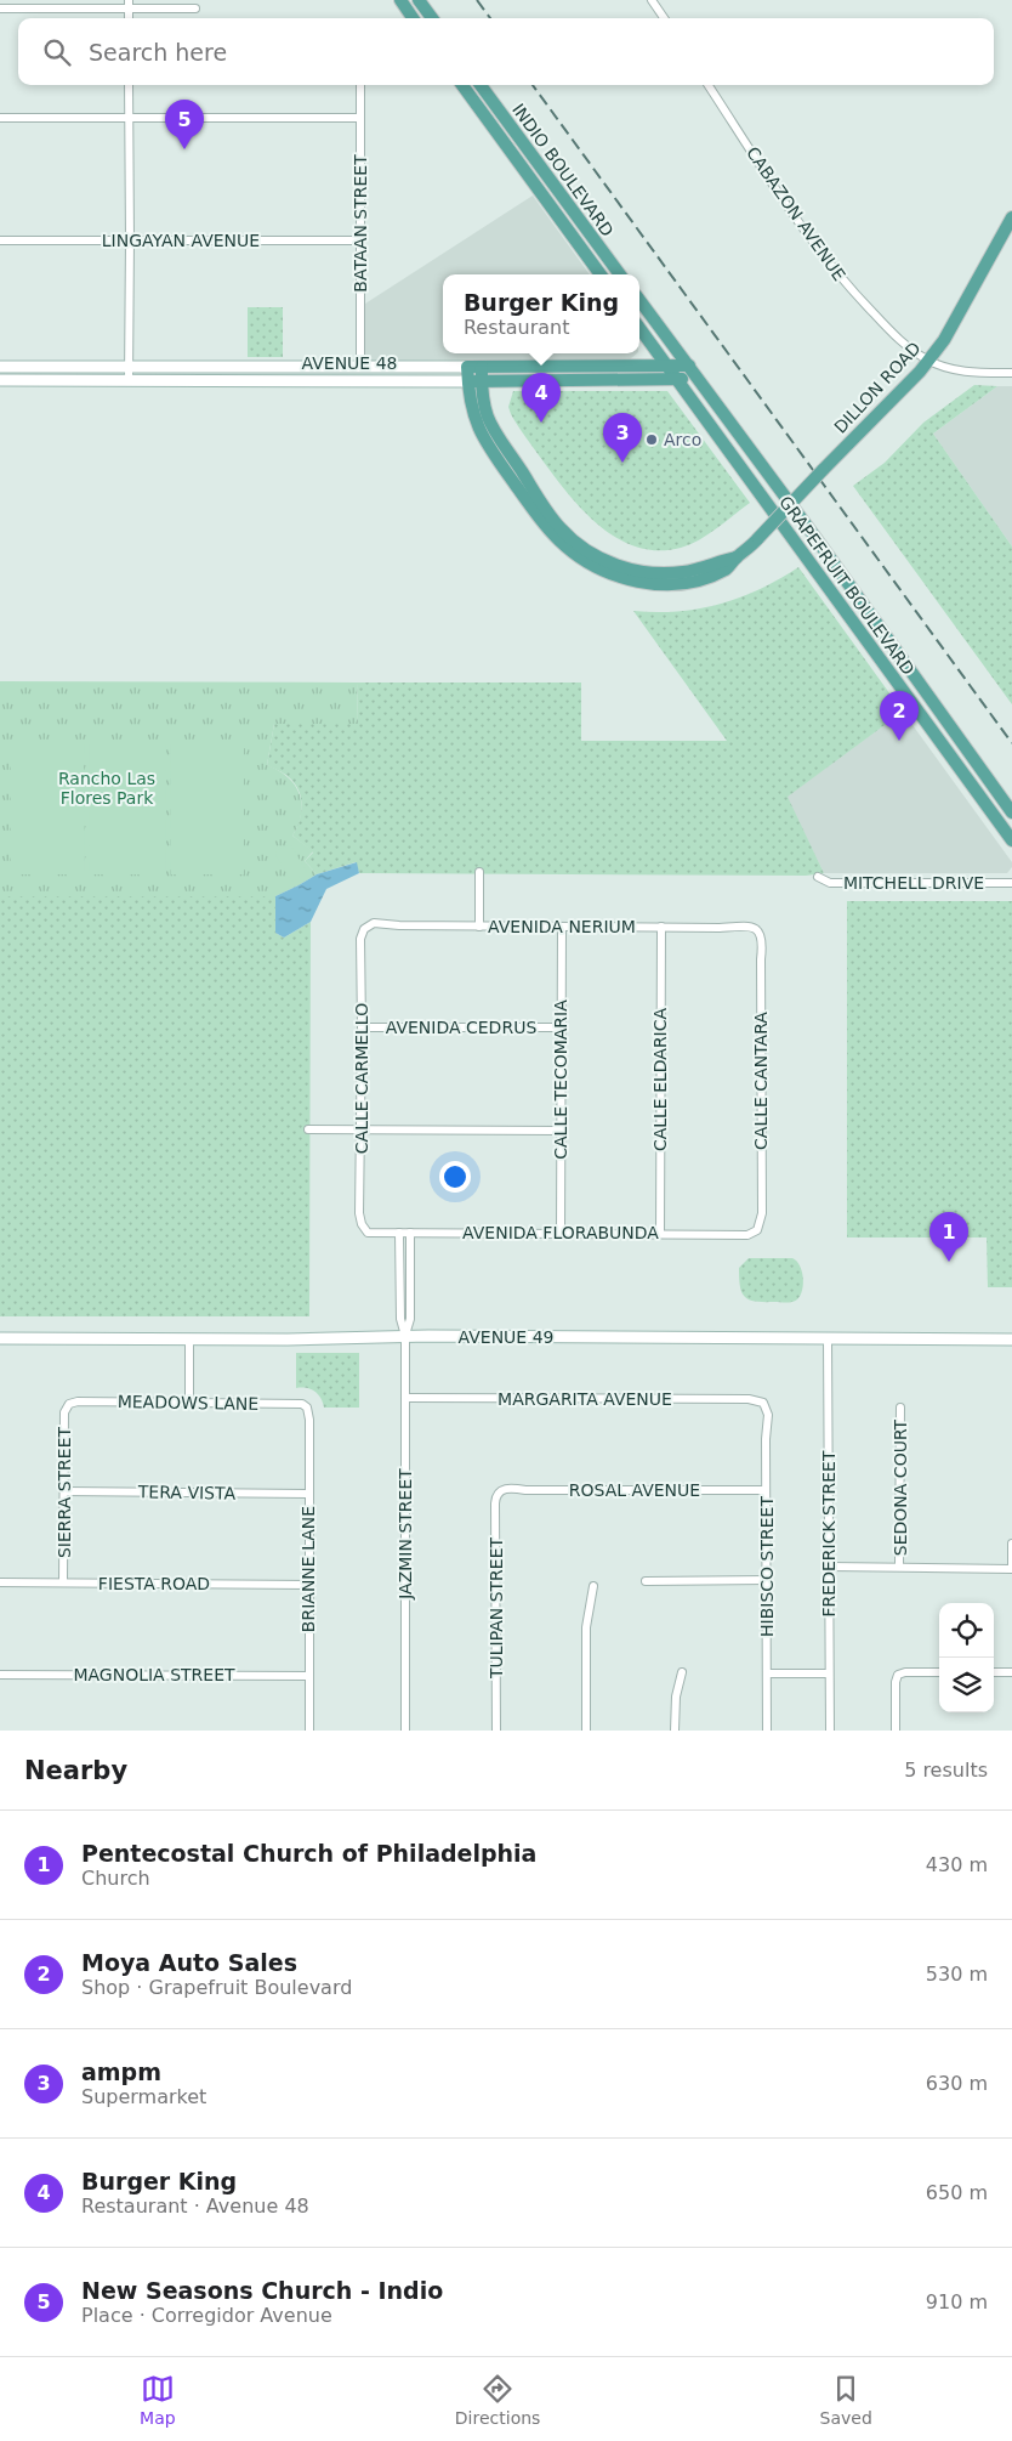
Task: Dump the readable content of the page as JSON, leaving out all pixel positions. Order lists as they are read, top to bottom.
{
  "streets": {
    "main road": [
      "INDIO BOULEVARD",
      "AVENUE 48",
      "DILLON ROAD",
      "GRAPEFRUIT BOULEVARD",
      "AVENUE 49"
    ],
    "street": [
      "CABAZON AVENUE",
      "BATAAN STREET",
      "LINGAYAN AVENUE",
      "MITCHELL DRIVE",
      "AVENIDA NERIUM",
      "AVENIDA CEDRUS",
      "CALLE CARMELLO",
      "CALLE TECOMARIA",
      "CALLE ELDARICA",
      "CALLE CANTARA",
      "AVENIDA FLORABUNDA",
      "MARGARITA AVENUE",
      "MEADOWS LANE",
      "SEDONA COURT",
      "ROSAL AVENUE",
      "SIERRA STREET",
      "TERA VISTA",
      "JAZMIN STREET",
      "FREDERICK STREET",
      "HIBISCO STREET",
      "BRIANNE LANE",
      "FIESTA ROAD",
      "TULIPAN STREET",
      "MAGNOLIA STREET"
    ]
  },
  "crossings": [
    ["CABAZON AVENUE", "DILLON ROAD"],
    ["BATAAN STREET", "LINGAYAN AVENUE"],
    ["BATAAN STREET", "AVENUE 48"],
    ["AVENUE 48", "DILLON ROAD"],
    ["AVENUE 48", "GRAPEFRUIT BOULEVARD"],
    ["AVENIDA NERIUM", "CALLE CARMELLO"],
    ["AVENIDA NERIUM", "CALLE TECOMARIA"],
    ["AVENIDA NERIUM", "CALLE ELDARICA"],
    ["AVENIDA NERIUM", "CALLE CANTARA"],
    ["AVENIDA CEDRUS", "CALLE CARMELLO"],
    ["AVENIDA CEDRUS", "CALLE TECOMARIA"],
    ["CALLE CARMELLO", "AVENIDA FLORABUNDA"],
    ["CALLE TECOMARIA", "AVENIDA FLORABUNDA"],
    ["CALLE ELDARICA", "AVENIDA FLORABUNDA"],
    ["CALLE CANTARA", "AVENIDA FLORABUNDA"],
    ["AVENUE 49", "JAZMIN STREET"],
    ["AVENUE 49", "FREDERICK STREET"],
    ["MARGARITA AVENUE", "JAZMIN STREET"],
    ["MARGARITA AVENUE", "HIBISCO STREET"],
    ["MEADOWS LANE", "SIERRA STREET"],
    ["MEADOWS LANE", "BRIANNE LANE"],
    ["ROSAL AVENUE", "HIBISCO STREET"],
    ["ROSAL AVENUE", "TULIPAN STREET"],
    ["SIERRA STREET", "TERA VISTA"],
    ["SIERRA STREET", "FIESTA ROAD"],
    ["TERA VISTA", "BRIANNE LANE"],
    ["BRIANNE LANE", "FIESTA ROAD"],
    ["BRIANNE LANE", "MAGNOLIA STREET"]
  ],
  "parks": ["Rancho Las Flores Park"],
  "places": ["Arco"],
  "page": {
    "search": "Search here",
    "pins": [
      "5",
      "4",
      "3",
      "2",
      "1"
    ],
    "popup": ["Burger King", "Restaurant"],
    "heading": ["Nearby", "5 results"],
    "list": [
      {
        "mark": "1",
        "name": "Pentecostal Church of Philadelphia",
        "note": "Church",
        "value": "430 m"
      },
      {
        "mark": "2",
        "name": "Moya Auto Sales",
        "note": "Shop · Grapefruit Boulevard",
        "value": "530 m"
      },
      {
        "mark": "3",
        "name": "ampm",
        "note": "Supermarket",
        "value": "630 m"
      },
      {
        "mark": "4",
        "name": "Burger King",
        "note": "Restaurant · Avenue 48",
        "value": "650 m"
      },
      {
        "mark": "5",
        "name": "New Seasons Church - Indio",
        "note": "Place · Corregidor Avenue",
        "value": "910 m"
      }
    ],
    "nav": ["Map", "Directions", "Saved"]
  }
}
